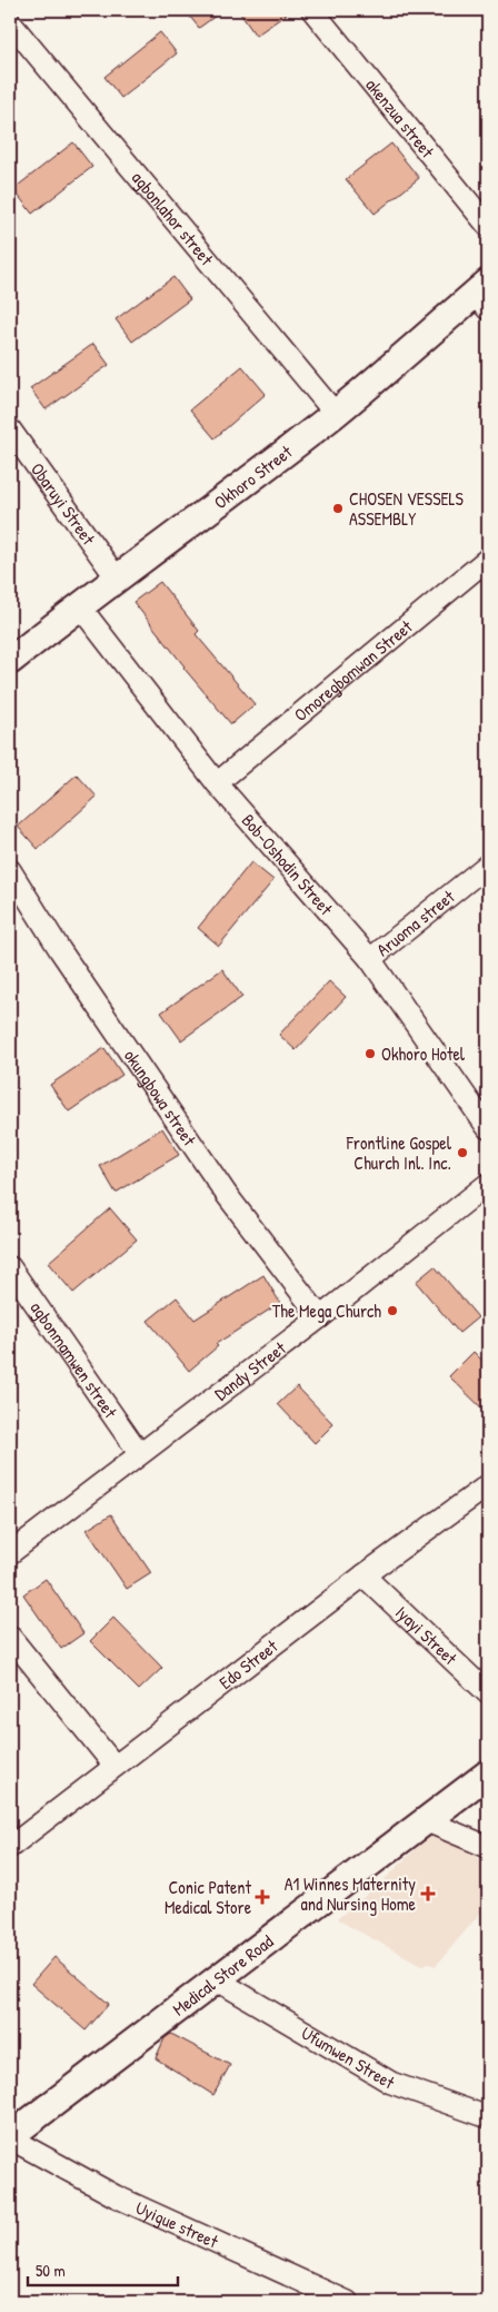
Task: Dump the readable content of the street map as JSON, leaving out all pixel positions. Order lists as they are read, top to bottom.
{
  "streets": {
    "street": [
      "akenzua street",
      "agbonlahor street",
      "Okhoro Street",
      "Obaruyi Street",
      "Omoregbomwan Street",
      "Bob-Oshodin Street",
      "Aruoma street",
      "okungbowa street",
      "agbonmamwen street",
      "Dandy Street",
      "Iyayi Street",
      "Edo Street",
      "Medical Store Road",
      "Ufumwen Street",
      "Uyigue street"
    ]
  },
  "crossings": [
    ["agbonlahor street", "Okhoro Street"],
    ["Okhoro Street", "Obaruyi Street"],
    ["Okhoro Street", "Bob-Oshodin Street"],
    ["Omoregbomwan Street", "Bob-Oshodin Street"],
    ["Bob-Oshodin Street", "Aruoma street"],
    ["okungbowa street", "Dandy Street"],
    ["agbonmamwen street", "Dandy Street"],
    ["Iyayi Street", "Edo Street"],
    ["Medical Store Road", "Ufumwen Street"],
    ["Medical Store Road", "Uyigue street"]
  ],
  "places": {
    "other": [
      "CHOSEN VESSELS ASSEMBLY",
      "Okhoro Hotel",
      "Frontline Gospel Church Inl. Inc.",
      "The Mega Church"
    ],
    "health": ["A1 Winnes Maternity and Nursing Home", "Conic Patent Medical Store"]
  },
  "scale_bar": "50 m"
}
